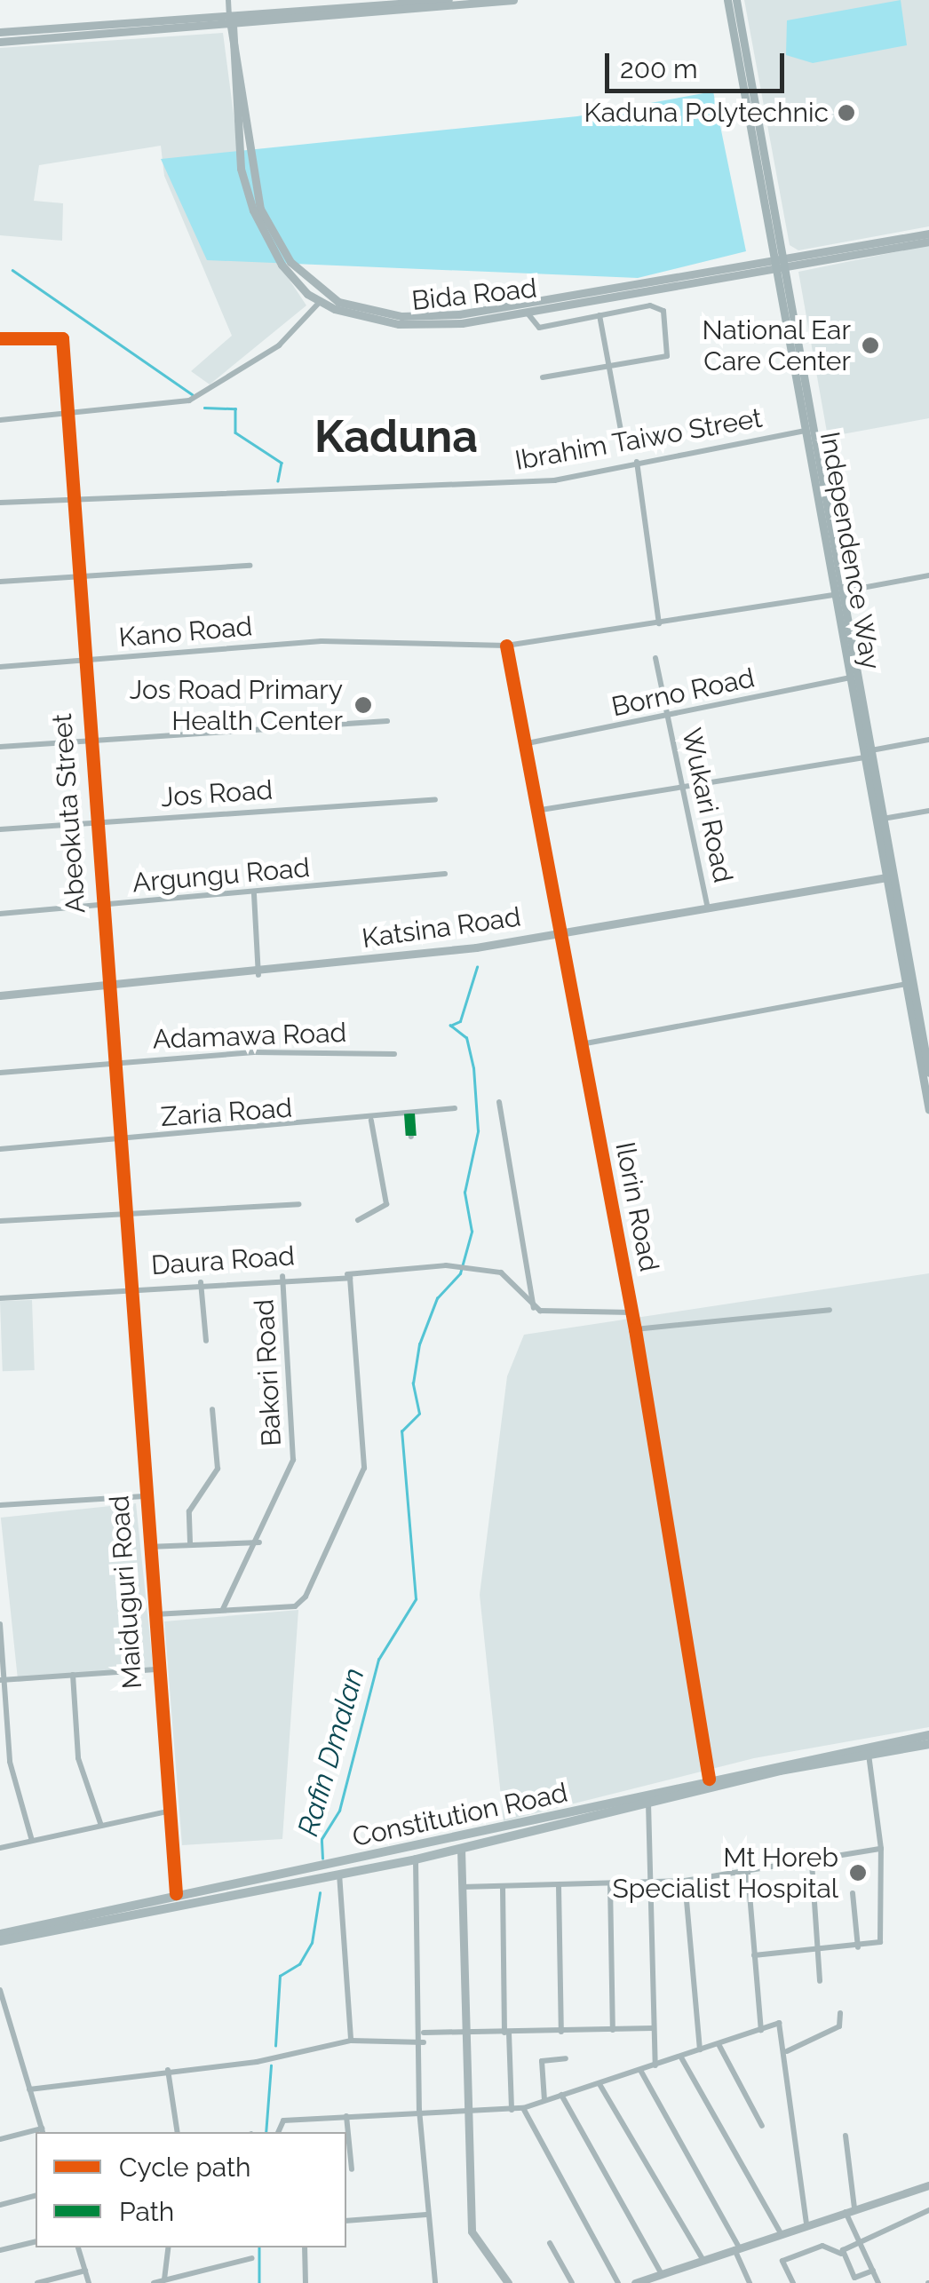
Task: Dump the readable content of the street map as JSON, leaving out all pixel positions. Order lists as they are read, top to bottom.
{
  "streets": {
    "main road": ["Independence Way", "Constitution Road"],
    "street": [
      "Bida Road",
      "Ibrahim Taiwo Street",
      "Kano Road",
      "Borno Road",
      "Jos Road",
      "Wukari Road",
      "Abeokuta Street",
      "Argungu Road",
      "Katsina Road",
      "Adamawa Road",
      "Zaria Road",
      "Ilorin Road",
      "Daura Road",
      "Bakori Road",
      "Maiduguri Road"
    ]
  },
  "crossings": [
    ["Bida Road", "Independence Way"],
    ["Ibrahim Taiwo Street", "Independence Way"],
    ["Ibrahim Taiwo Street", "Abeokuta Street"],
    ["Independence Way", "Kano Road"],
    ["Independence Way", "Borno Road"],
    ["Independence Way", "Katsina Road"],
    ["Kano Road", "Abeokuta Street"],
    ["Kano Road", "Ilorin Road"],
    ["Borno Road", "Wukari Road"],
    ["Borno Road", "Ilorin Road"],
    ["Jos Road", "Abeokuta Street"],
    ["Wukari Road", "Katsina Road"],
    ["Abeokuta Street", "Argungu Road"],
    ["Abeokuta Street", "Katsina Road"],
    ["Abeokuta Street", "Adamawa Road"],
    ["Abeokuta Street", "Zaria Road"],
    ["Abeokuta Street", "Daura Road"],
    ["Abeokuta Street", "Maiduguri Road"],
    ["Katsina Road", "Ilorin Road"],
    ["Ilorin Road", "Constitution Road"],
    ["Daura Road", "Bakori Road"],
    ["Daura Road", "Maiduguri Road"],
    ["Maiduguri Road", "Constitution Road"]
  ],
  "districts": ["Kaduna"],
  "water": ["Rafin Dmalan"],
  "places": [
    "Kaduna Polytechnic",
    "National Ear Care Center",
    "Jos Road Primary Health Center",
    "Mt Horeb Specialist Hospital"
  ],
  "legend": ["Cycle path", "Path"],
  "scale_bar": "200 m"
}
